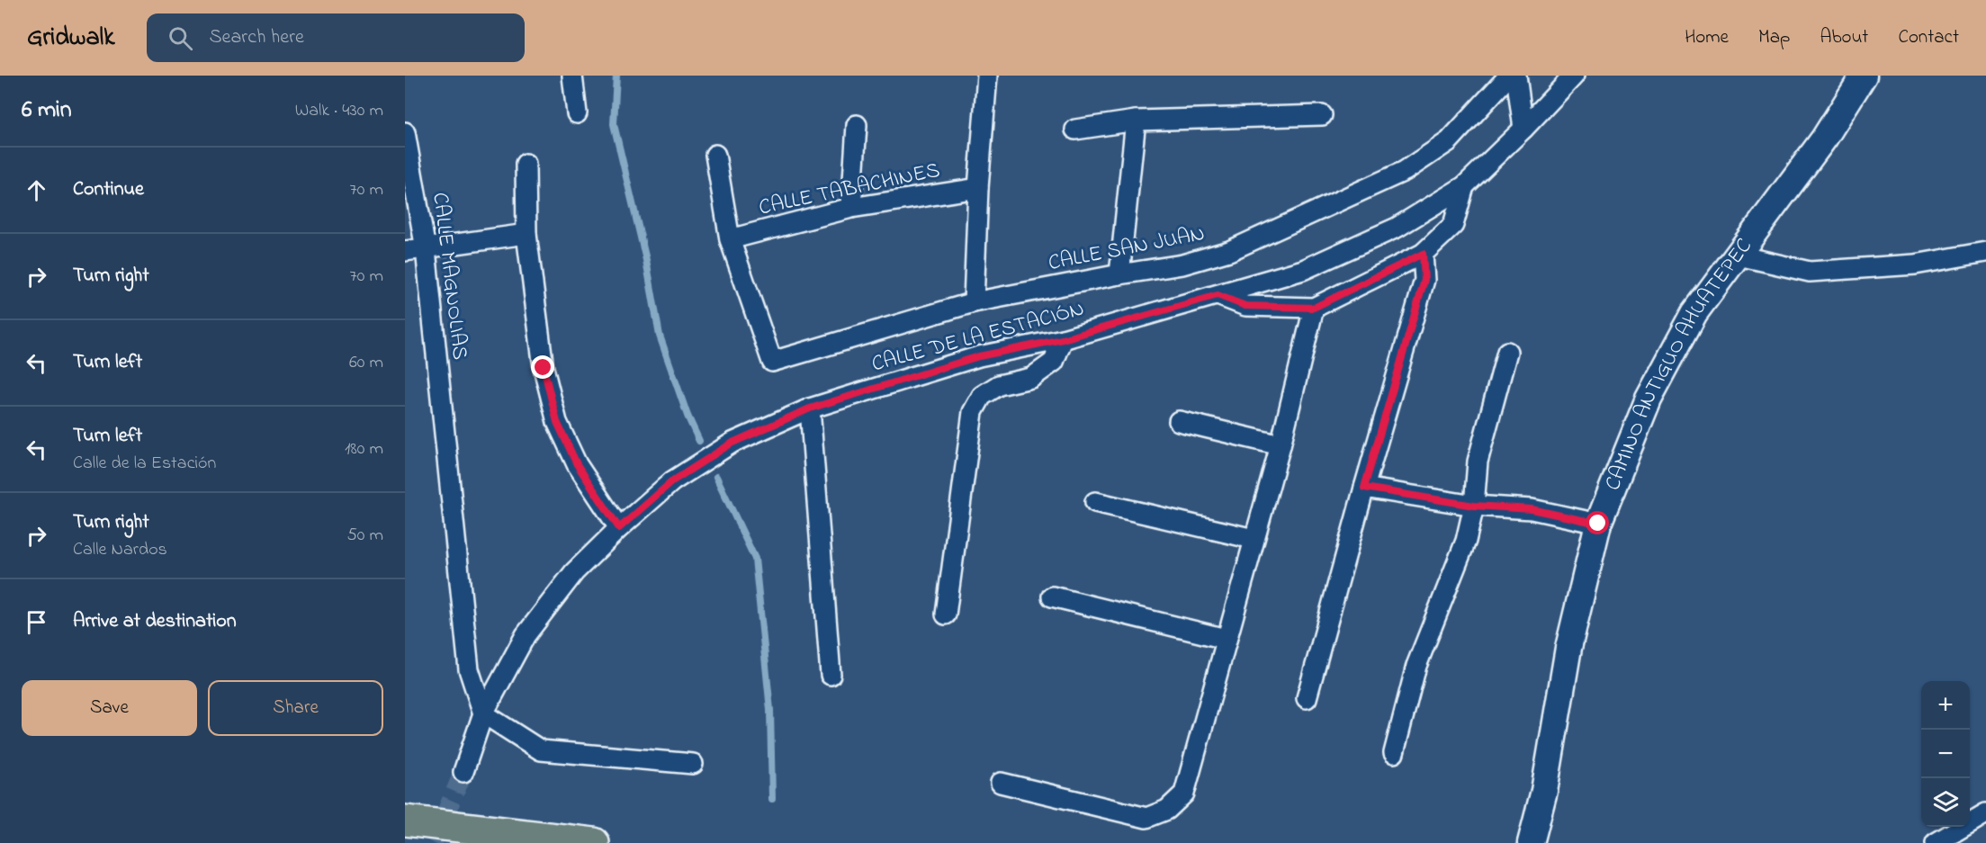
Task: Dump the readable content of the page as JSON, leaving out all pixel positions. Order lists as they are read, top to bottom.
{
  "streets": {
    "street": [
      "CALLE TABACHINES",
      "CALLE SAN JUAN",
      "CALLE MAGNOLIAS",
      "CALLE DE LA ESTACIÓN",
      "CAMINO ANTIGUO AHUATEPEC"
    ]
  },
  "crossings": [
    ["CALLE TABACHINES", "CALLE SAN JUAN"],
    ["CALLE MAGNOLIAS", "CALLE DE LA ESTACIÓN"]
  ],
  "page": {
    "header": "Gridwalk",
    "search": "Search here",
    "nav": [
      "Home",
      "Map",
      "About",
      "Contact"
    ],
    "heading": ["6 min", "Walk · 430 m"],
    "list": [
      ["Continue", "70 m"],
      ["Turn right", "70 m"],
      ["Turn left", "60 m"],
      ["Turn left", "Calle de la Estación", "180 m"],
      ["Turn right", "Calle Nardos", "50 m"],
      "Arrive at destination"
    ],
    "buttons": ["Save", "Share"],
    "map_buttons": ["+", "−"]
  }
}
